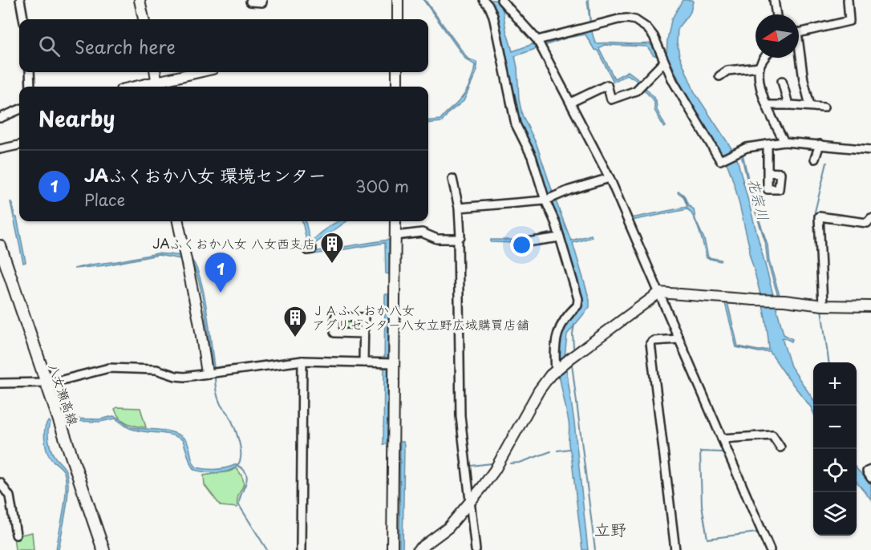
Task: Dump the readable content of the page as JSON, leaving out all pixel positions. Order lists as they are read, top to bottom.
{
  "streets": {
    "main road": ["八女瀬高線"]
  },
  "districts": ["立野"],
  "water": ["花宗川"],
  "places": {
    "building": ["JAふくおか八女 八女西支店", "ＪＡふくおか八女 アグリセンター八女立野広域購買店舗"]
  },
  "north": "left",
  "page": {
    "search": "Search here",
    "heading": "Nearby",
    "list": [
      {
        "mark": "1",
        "name": "JAふくおか八女 環境センター",
        "note": "Place",
        "value": "300 m"
      }
    ],
    "pins": "1",
    "map_buttons": ["+", "−"]
  }
}
